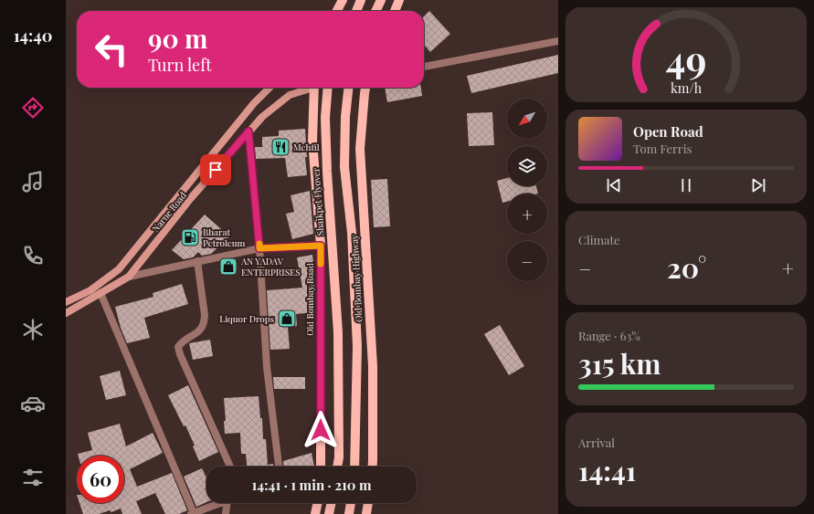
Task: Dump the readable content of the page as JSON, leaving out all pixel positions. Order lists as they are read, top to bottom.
{
  "streets": {
    "main road": [
      "Shaikpet Flyover",
      "Narne Road",
      "Old Bombay Highway",
      "Old Bombay Road"
    ]
  },
  "places": {
    "restaurant": ["Mehfil"],
    "fuel station": ["Bharat Petroleum"],
    "shop": ["AN YADAV ENTERPRISES", "Liquor Drops"]
  },
  "north": "bottom left",
  "page": {
    "tabs": "14:40",
    "turn": ["90 m", "Turn left"],
    "map_buttons": ["+", "−"],
    "song": ["Open Road", "Tom Ferris"],
    "tile": [
      "Climate",
      ["Range · 63%", "315 km"],
      ["Arrival", "14:41"]
    ],
    "heat": ["−", "20°", "+"],
    "limit": "60",
    "trip": "14:41 · 1 min · 210 m",
    "gauge": ["49", "km/h"]
  }
}
